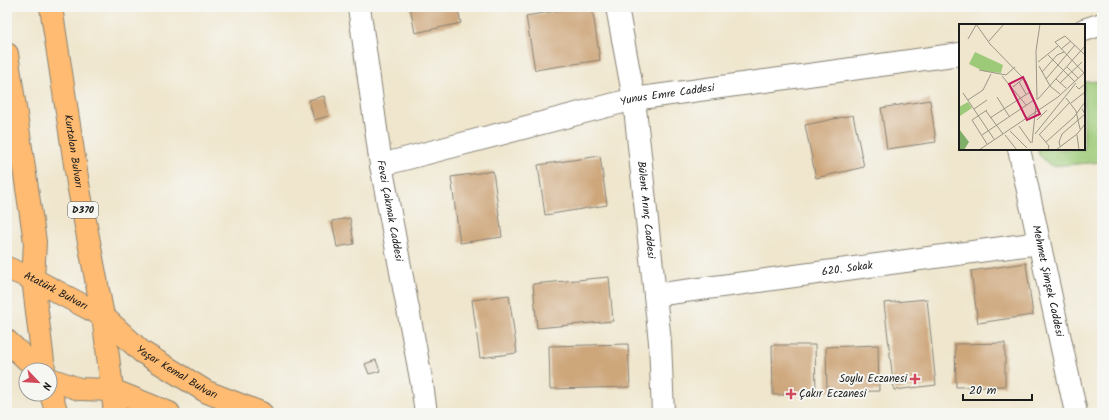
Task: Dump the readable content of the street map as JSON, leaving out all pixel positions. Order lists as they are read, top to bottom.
{
  "streets": {
    "main road": [
      "Kurtalan Bulvarı",
      "D370",
      "Atatürk Bulvarı",
      "Yaşar Kemal Bulvarı"
    ],
    "street": [
      "Yunus Emre Caddesi",
      "Bülent Arınç Caddesi",
      "Fevzi Çakmak Caddesi",
      "620. Sokak",
      "Mehmet Şimşek Caddesi"
    ]
  },
  "crossings": [
    ["Yunus Emre Caddesi", "Bülent Arınç Caddesi"],
    ["Yunus Emre Caddesi", "Fevzi Çakmak Caddesi"],
    ["Kurtalan Bulvarı", "Atatürk Bulvarı"],
    ["Kurtalan Bulvarı", "Yaşar Kemal Bulvarı"],
    ["Bülent Arınç Caddesi", "620. Sokak"],
    ["620. Sokak", "Mehmet Şimşek Caddesi"],
    ["Atatürk Bulvarı", "Yaşar Kemal Bulvarı"]
  ],
  "places": {
    "health": ["Soylu Eczanesi", "Çakır Eczanesi"]
  },
  "scale_bar": "20 m",
  "north": "bottom right"
}
